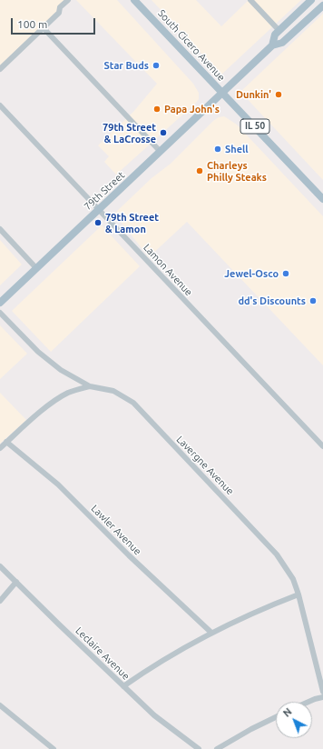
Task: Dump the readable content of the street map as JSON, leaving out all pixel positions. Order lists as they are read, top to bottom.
{
  "streets": {
    "main road": ["South Cicero Avenue", "IL 50", "79th Street"],
    "street": [
      "Lamon Avenue",
      "Lavergne Avenue",
      "Lawler Avenue",
      "Leclaire Avenue"
    ]
  },
  "crossings": [
    ["South Cicero Avenue", "79th Street"],
    ["79th Street", "Lamon Avenue"]
  ],
  "places": [
    "Star Buds",
    "Dunkin'",
    "Papa John's",
    "79th Street & LaCrosse",
    "Shell",
    "Charleys Philly Steaks",
    "79th Street & Lamon",
    "Jewel-Osco",
    "dd's Discounts"
  ],
  "scale_bar": "100 m",
  "north": "top left"
}
